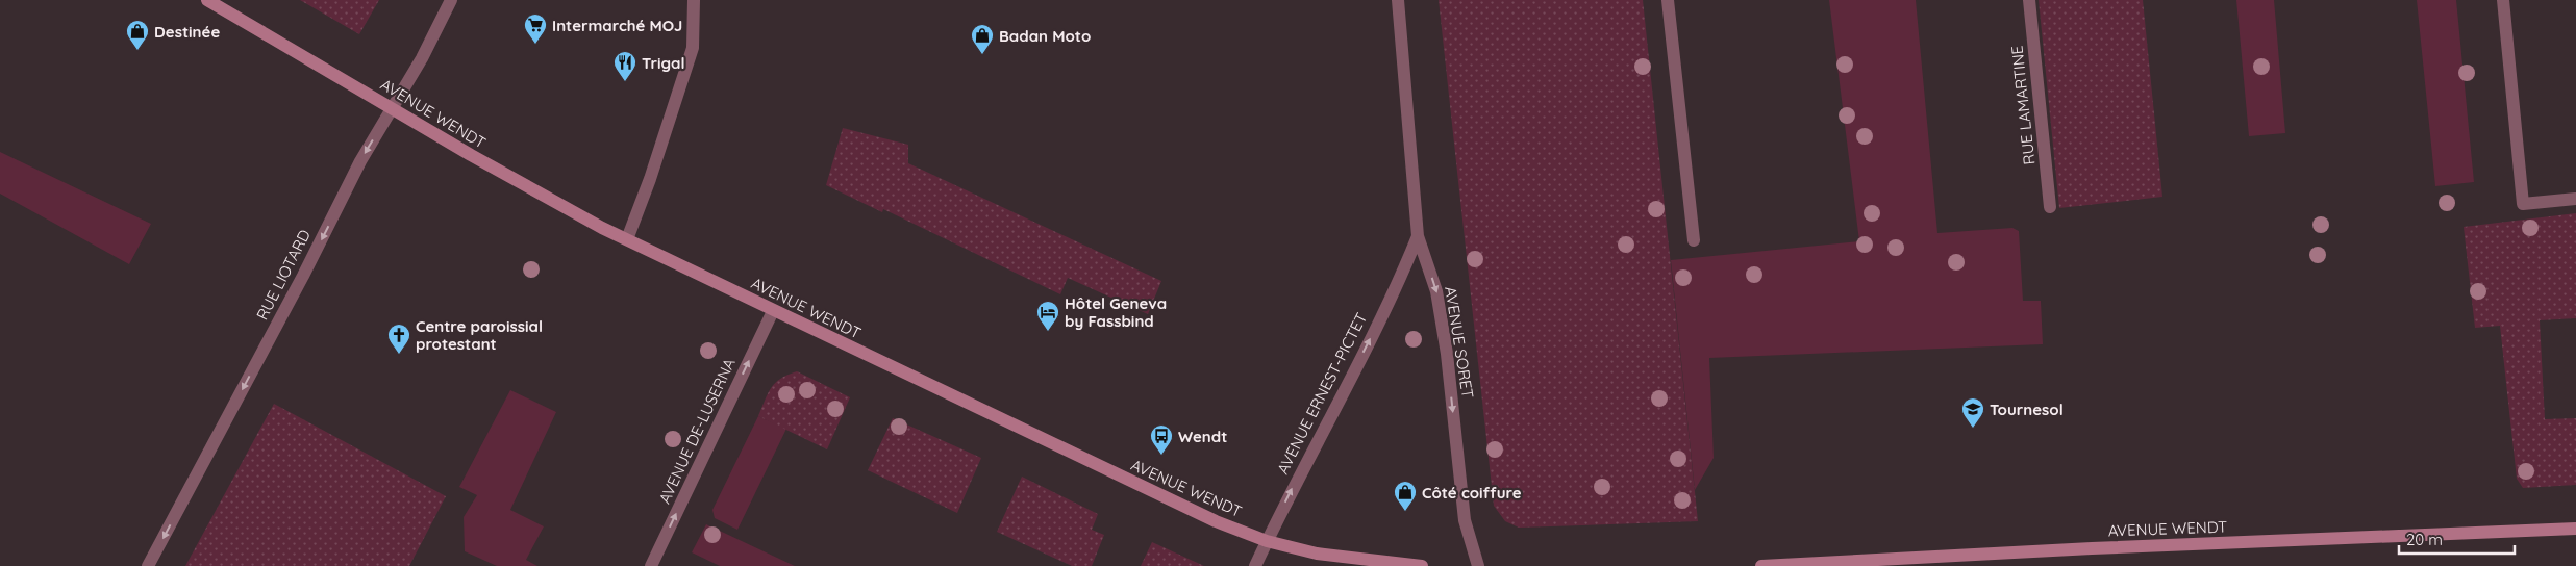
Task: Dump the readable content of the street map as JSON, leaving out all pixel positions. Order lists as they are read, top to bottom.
{
  "streets": {
    "main road": ["AVENUE WENDT"],
    "street": [
      "RUE LAMARTINE",
      "RUE LIOTARD",
      "AVENUE SORET",
      "AVENUE ERNEST-PICTET",
      "AVENUE DE-LUSERNA"
    ]
  },
  "crossings": [
    ["AVENUE WENDT", "RUE LIOTARD"],
    ["AVENUE WENDT", "AVENUE ERNEST-PICTET"],
    ["AVENUE WENDT", "AVENUE DE-LUSERNA"],
    ["AVENUE SORET", "AVENUE ERNEST-PICTET"]
  ],
  "one_way": [
    "RUE LIOTARD",
    "AVENUE SORET",
    "AVENUE ERNEST-PICTET",
    "AVENUE DE-LUSERNA"
  ],
  "places": {
    "supermarket": ["Intermarché MOJ"],
    "shop": ["Destinée", "Badan Moto", "Côté coiffure"],
    "restaurant": ["Trigal"],
    "hotel": ["Hôtel Geneva by Fassbind"],
    "church": ["Centre paroissial protestant"],
    "school or university": ["Tournesol"],
    "bus stop": ["Wendt"]
  },
  "scale_bar": "20 m"
}
